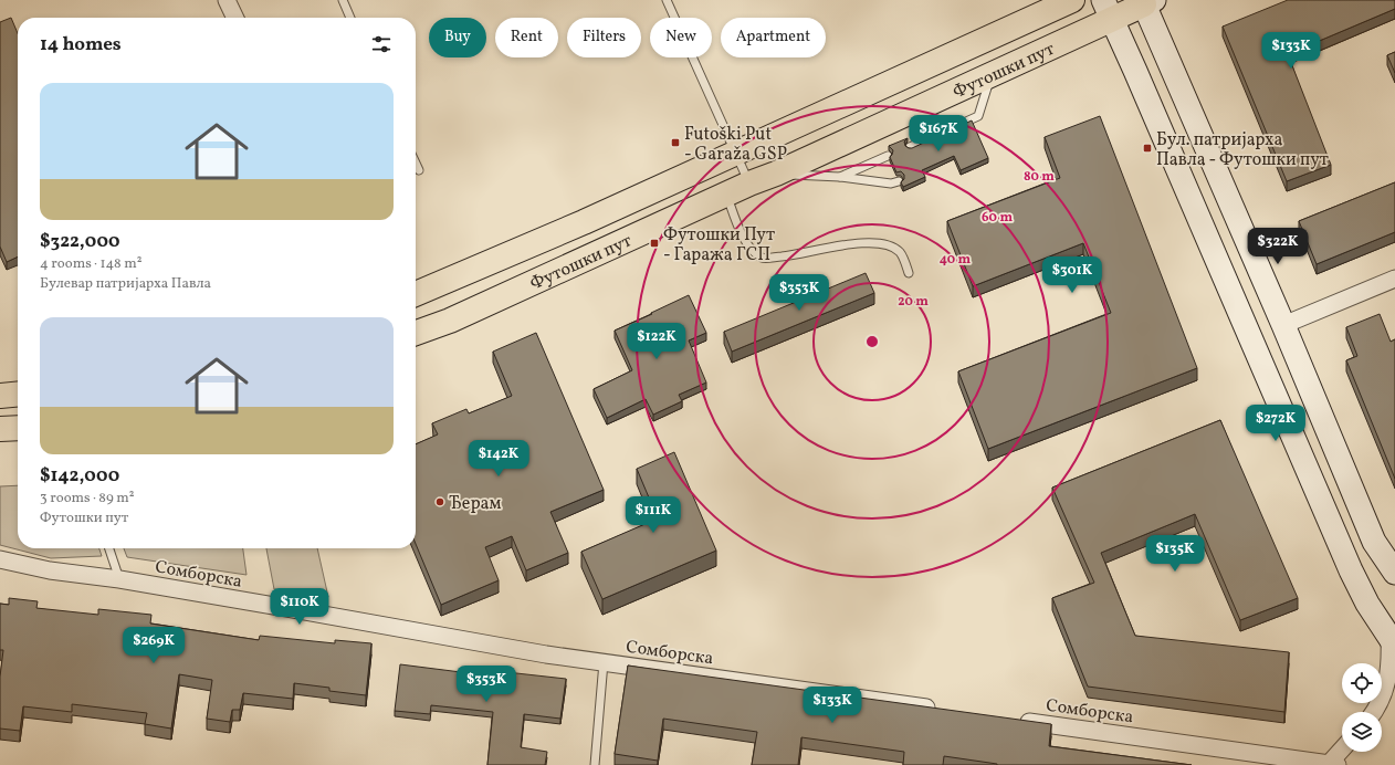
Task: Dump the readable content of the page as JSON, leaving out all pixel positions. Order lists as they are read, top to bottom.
{
  "streets": {
    "main road": ["Футошки пут"],
    "street": ["Сомборска"]
  },
  "places": {
    "transit": ["Futoški Put - Garaža GSP", "Бул. патријарха Павла - Футошки пут", "Футошки Пут - Гаража ГСП"],
    "other": ["Ђерам"]
  },
  "page": {
    "chip": [
      "Buy",
      "Rent",
      "Filters",
      "New",
      "Apartment"
    ],
    "heading": "14 homes",
    "price": [
      "$133K",
      "$167K",
      "$322K",
      "$301K",
      "$353K",
      "$122K",
      "$272K",
      "$142K",
      "$111K",
      "$135K",
      "$110K",
      "$269K",
      "$353K",
      "$133K"
    ],
    "list": [
      {
        "name": "$322,000",
        "note": "4 rooms · 148 m² · Булевар патријарха Павла"
      },
      {
        "name": "$142,000",
        "note": "3 rooms · 89 m² · Футошки пут"
      }
    ]
  },
  "rings": [
    "80 m",
    "60 m",
    "40 m",
    "20 m"
  ]
}
